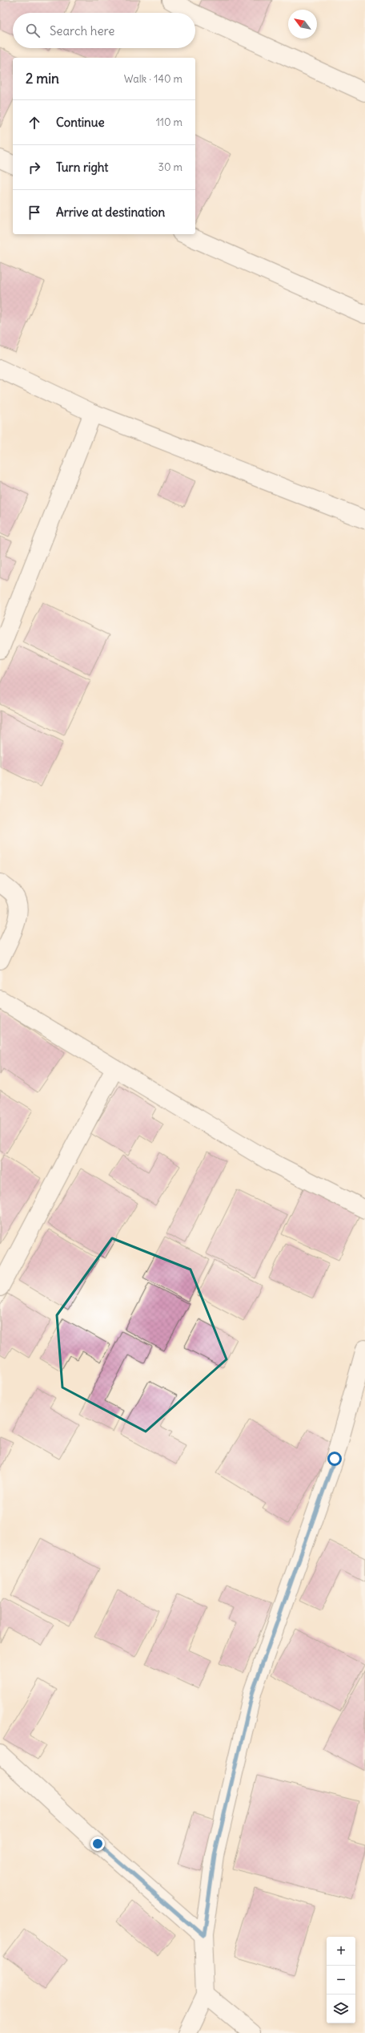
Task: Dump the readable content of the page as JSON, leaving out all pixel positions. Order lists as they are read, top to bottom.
{
  "north": "top left",
  "page": {
    "search": "Search here",
    "heading": ["2 min", "Walk · 140 m"],
    "list": [
      ["Continue", "110 m"],
      ["Turn right", "30 m"],
      "Arrive at destination"
    ],
    "map_buttons": ["+", "−"]
  }
}
